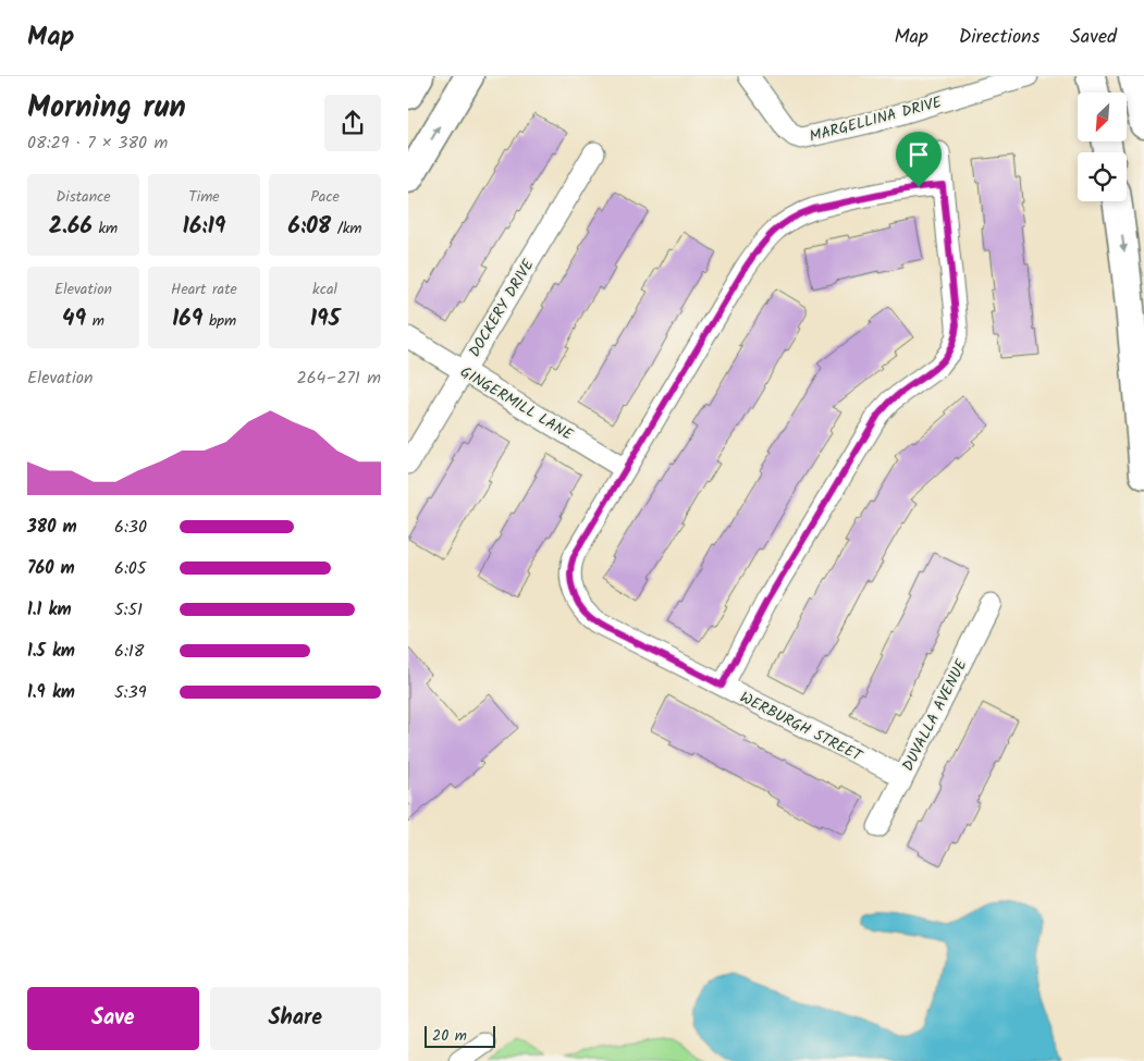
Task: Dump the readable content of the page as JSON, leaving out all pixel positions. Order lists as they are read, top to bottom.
{
  "streets": {
    "street": [
      "MARGELLINA DRIVE",
      "DOCKERY DRIVE",
      "GINGERMILL LANE",
      "DUVALLA AVENUE",
      "WERBURGH STREET"
    ]
  },
  "crossings": [
    ["DOCKERY DRIVE", "GINGERMILL LANE"],
    ["GINGERMILL LANE", "WERBURGH STREET"],
    ["DUVALLA AVENUE", "WERBURGH STREET"]
  ],
  "scale_bar": "20 m",
  "north": "bottom left",
  "page": {
    "header": "Map",
    "nav": ["Map", "Directions", "Saved"],
    "heading": ["Morning run", "08:29 · 7 × 380 m"],
    "stats": [
      ["Distance", "2.66 km"],
      ["Time", "16:19"],
      ["Pace", "6:08 /km"],
      ["Elevation", "49 m"],
      ["Heart rate", "169 bpm"],
      ["kcal", "195"]
    ],
    "chart": ["Elevation", "264–271 m"],
    "list": [
      {
        "name": "380 m",
        "note": "6:30"
      },
      {
        "name": "760 m",
        "note": "6:05"
      },
      {
        "name": "1.1 km",
        "note": "5:51"
      },
      {
        "name": "1.5 km",
        "note": "6:18"
      },
      {
        "name": "1.9 km",
        "note": "5:39"
      }
    ],
    "buttons": ["Save", "Share"],
    "scale": "20 m"
  }
}
